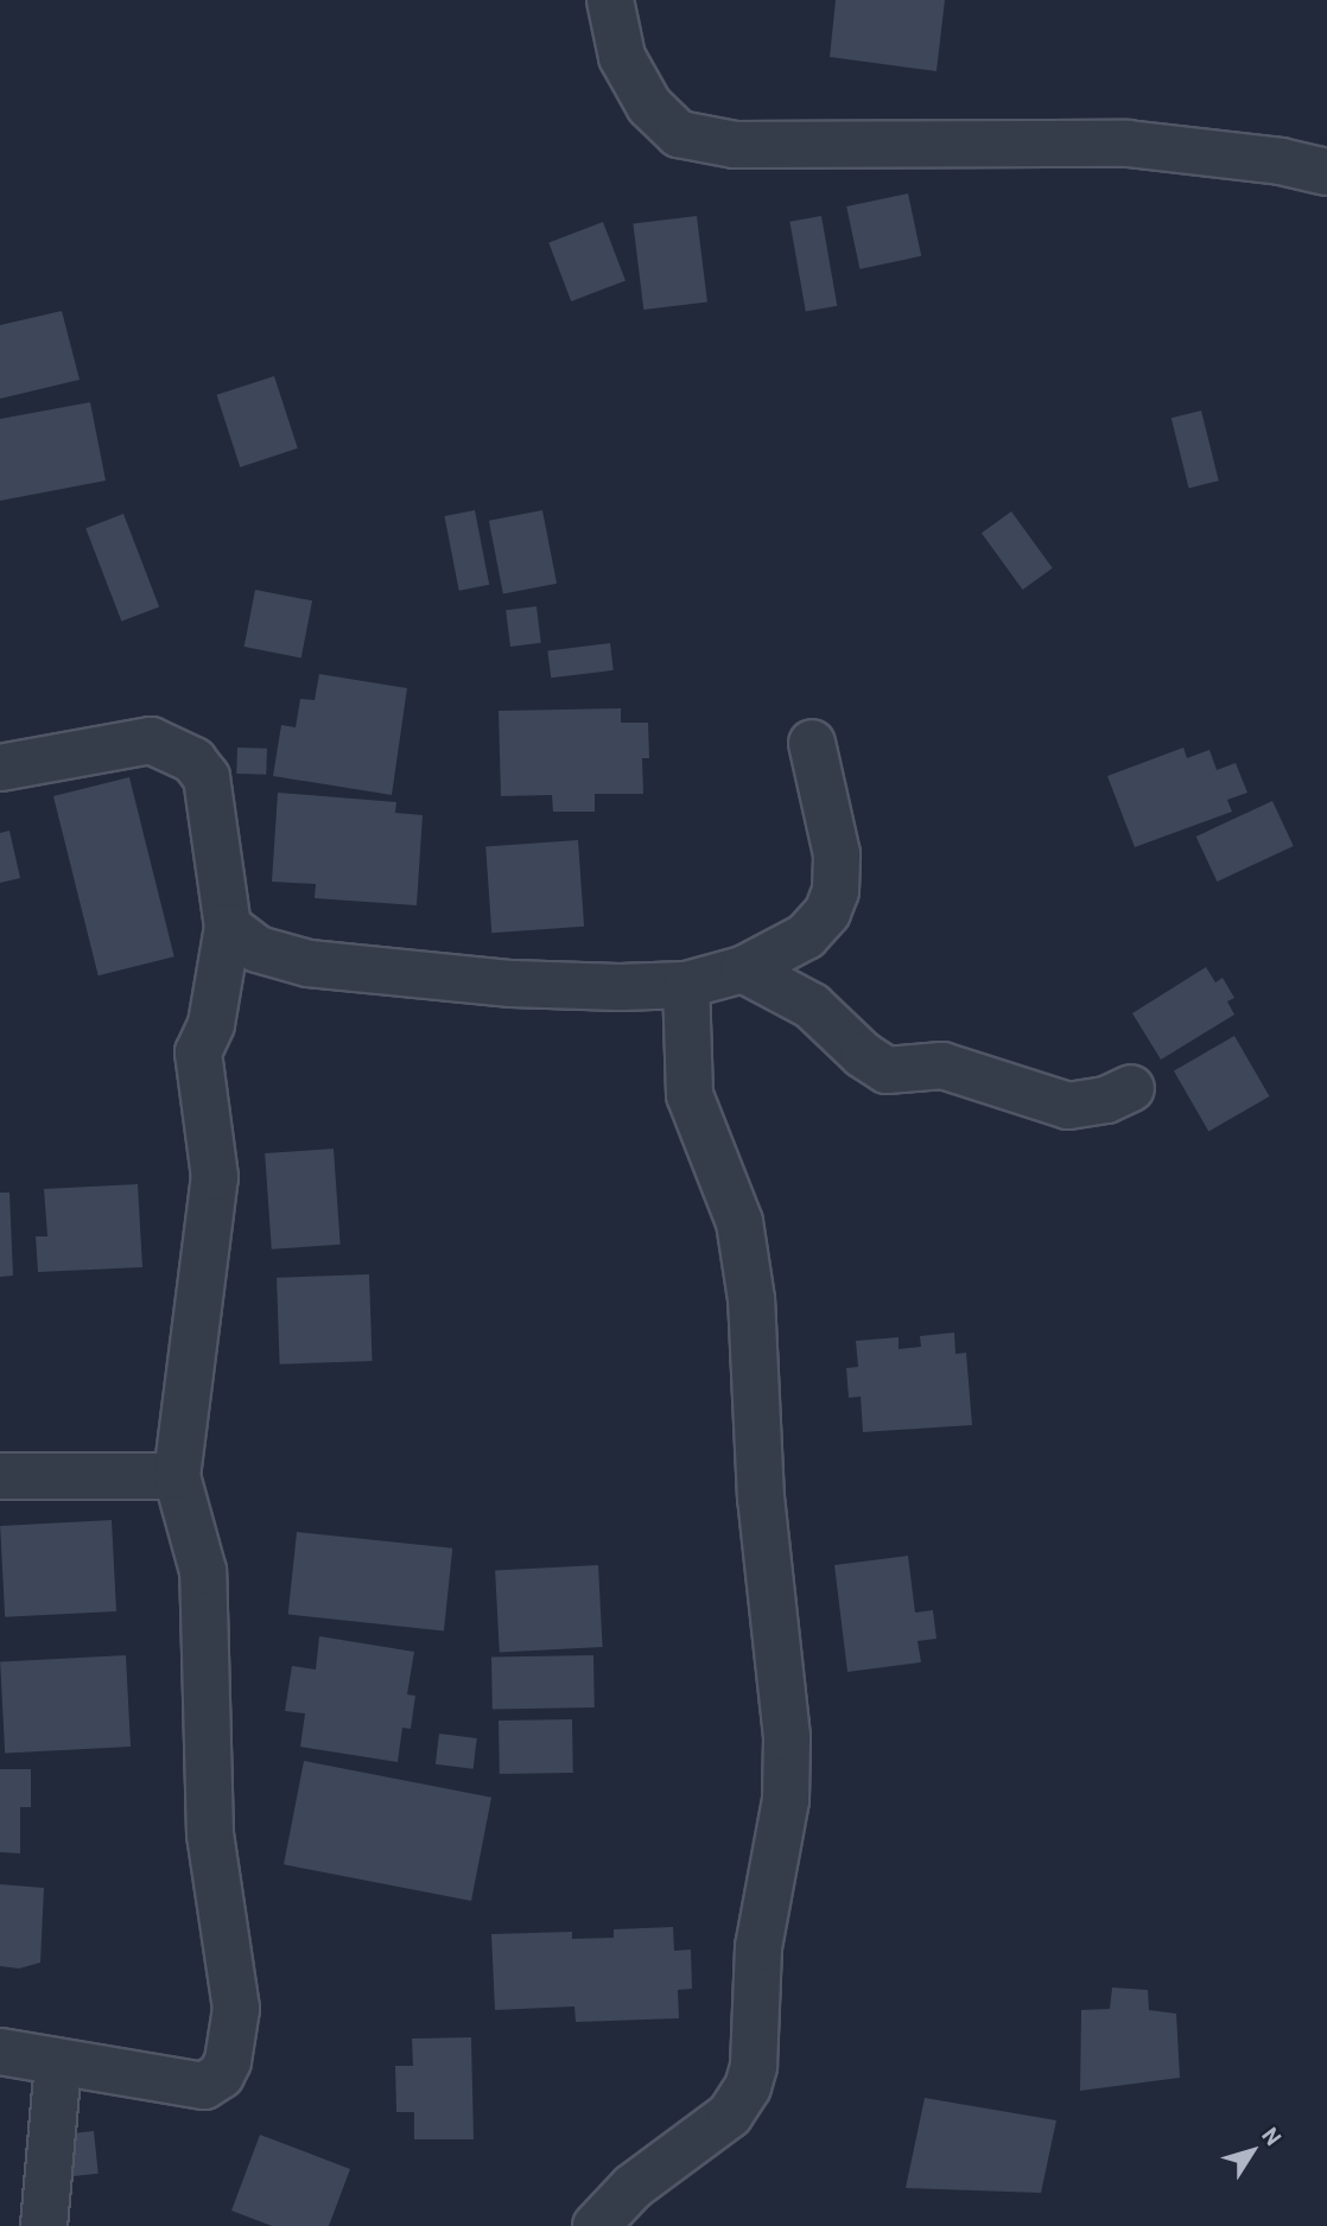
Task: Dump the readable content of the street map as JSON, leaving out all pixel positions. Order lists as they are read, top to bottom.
{
  "north": "top right"
}
